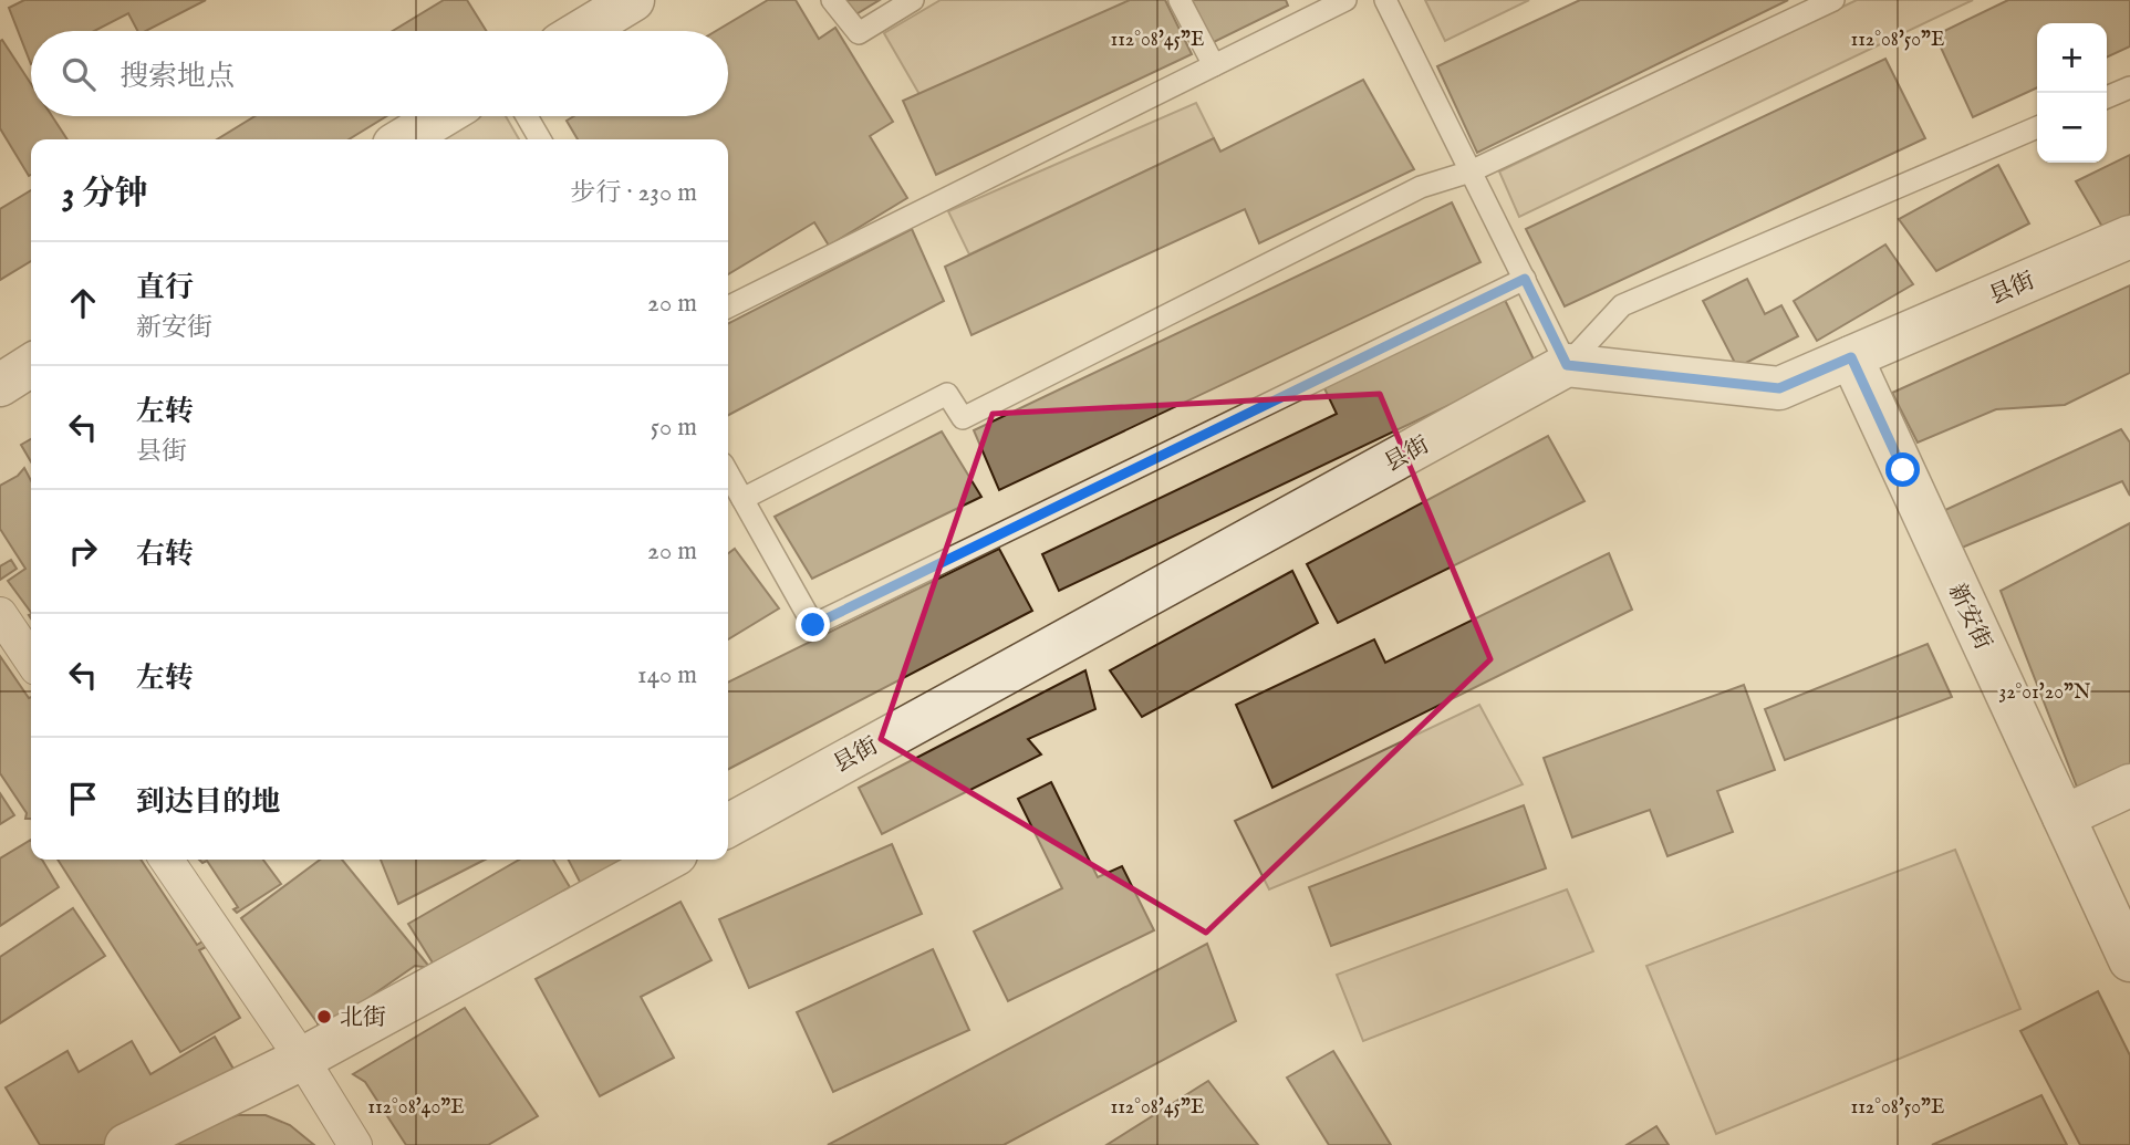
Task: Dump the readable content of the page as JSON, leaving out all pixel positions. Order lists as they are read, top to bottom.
{
  "streets": {
    "street": ["县街", "新安街"]
  },
  "crossings": [
    ["县街", "新安街"]
  ],
  "places": ["北街"],
  "page": {
    "map_buttons": ["+", "−"],
    "search": "搜索地点",
    "heading": ["3 分钟", "步行 · 230 m"],
    "list": [
      ["直行", "新安街", "20 m"],
      ["左转", "县街", "50 m"],
      ["右转", "20 m"],
      ["左转", "140 m"],
      "到达目的地"
    ]
  },
  "coordinates": [
    "112°08'45\"E",
    "112°08'50\"E",
    "32°01'20\"N",
    "112°08'40\"E"
  ]
}
